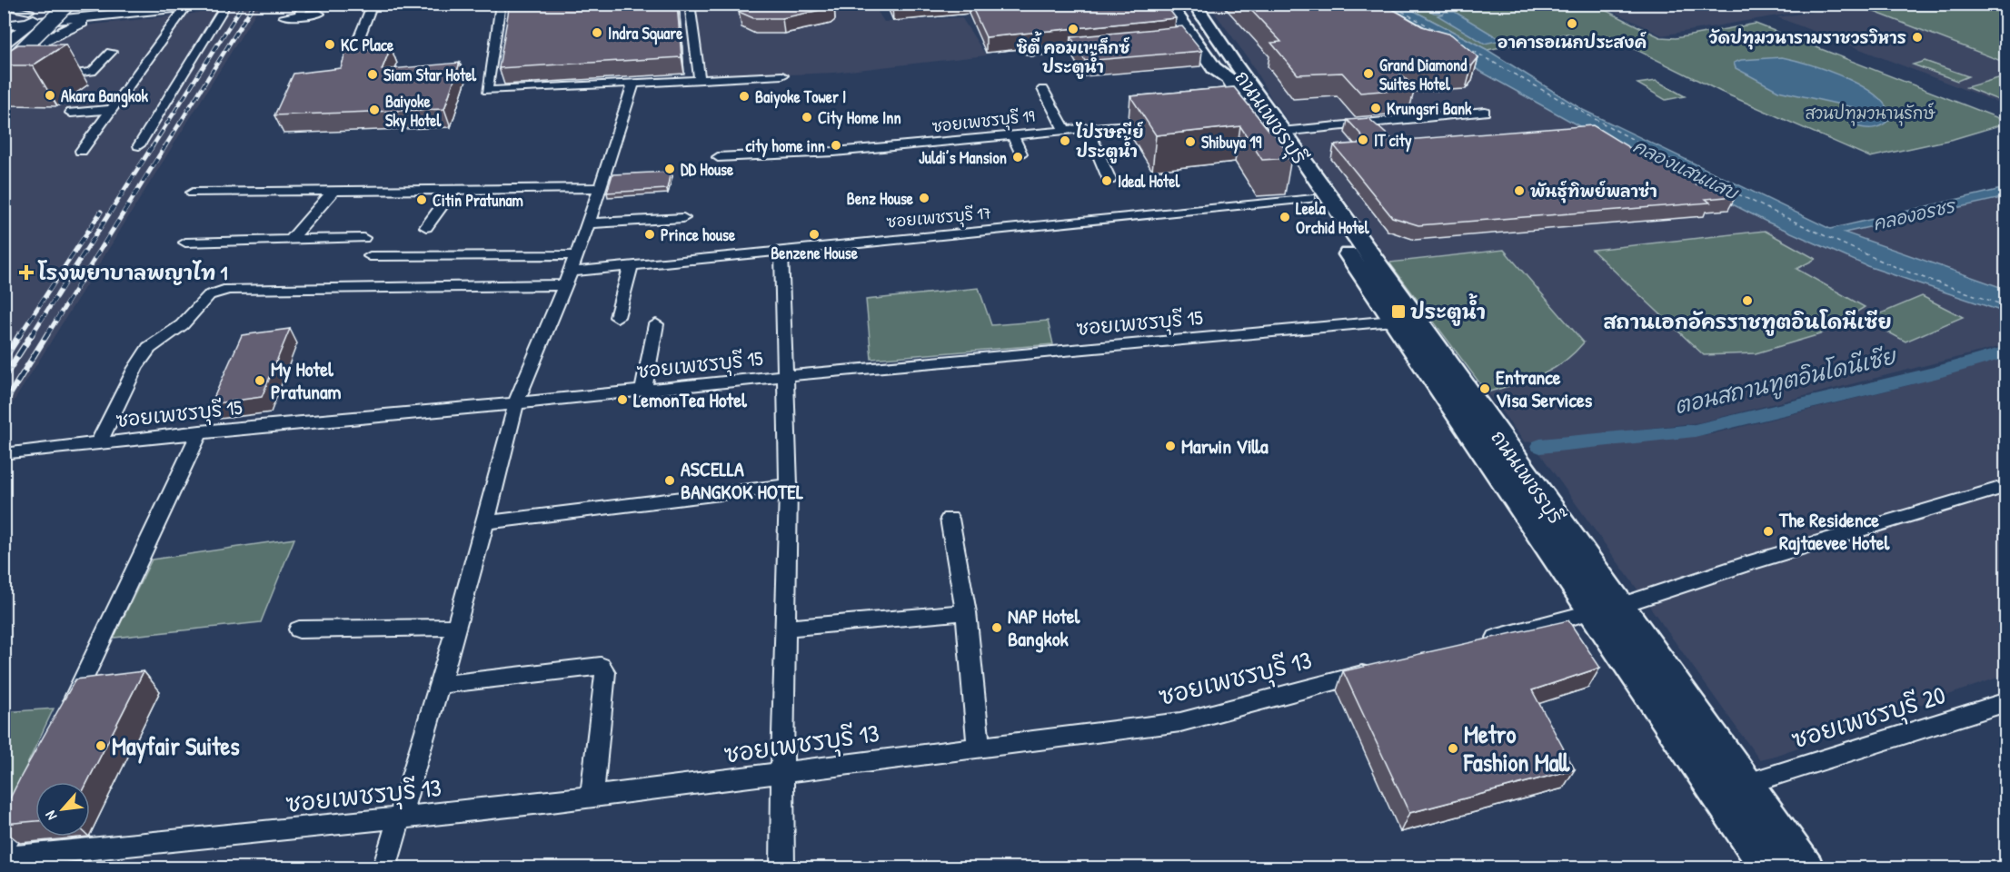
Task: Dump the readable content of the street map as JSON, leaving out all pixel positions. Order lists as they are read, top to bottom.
{
  "streets": {
    "main road": ["ถนนเพชรบุรี"],
    "street": [
      "ซอยเพชรบุรี 19",
      "ซอยเพชรบุรี 17",
      "ซอยเพชรบุรี 15",
      "ซอยเพชรบุรี 13",
      "ซอยเพชรบุรี 20"
    ]
  },
  "crossings": [
    ["ถนนเพชรบุรี", "ซอยเพชรบุรี 17"],
    ["ถนนเพชรบุรี", "ซอยเพชรบุรี 15"],
    ["ถนนเพชรบุรี", "ซอยเพชรบุรี 20"],
    ["ซอยเพชรบุรี 17", "ซอยเพชรบุรี 15"]
  ],
  "water": ["คลองแสนแสบ", "คลองอรชร", "ตอนสถานทูตอินโดนีเซีย"],
  "parks": ["สวนปทุมวนานุรักษ์"],
  "places": {
    "other": [
      "อาคารอเนกประสงค์",
      "ซิตี้ คอมเพล็กซ์ ประตูน้ำ",
      "Indra Square",
      "วัดปทุมวนารามราชวรวิหาร",
      "KC Place",
      "Grand Diamond Suites Hotel",
      "Siam Star Hotel",
      "Akara Bangkok",
      "Baiyoke Tower I",
      "Krungsri Bank",
      "Baiyoke Sky Hotel",
      "City Home Inn",
      "IT city",
      "ไปรษณีย์ ประตูน้ำ",
      "Shibuya 19",
      "city home inn",
      "Juldi’s Mansion",
      "DD House",
      "Ideal Hotel",
      "พันธุ์ทิพย์พลาซ่า",
      "Benz House",
      "Citin Pratunam",
      "Leela Orchid Hotel",
      "Prince house",
      "Benzene House",
      "สถานเอกอัครราชทูตอินโดนีเซีย",
      "My Hotel Pratunam",
      "Entrance Visa Services",
      "LemonTea Hotel",
      "Marwin Villa",
      "ASCELLA BANGKOK HOTEL",
      "The Residence Rajtaevee Hotel",
      "NAP Hotel Bangkok",
      "Mayfair Suites",
      "Metro Fashion Mall"
    ],
    "health": ["โรงพยาบาลพญาไท 1"],
    "transit": ["ประตูน้ำ"]
  },
  "north": "bottom left"
}
